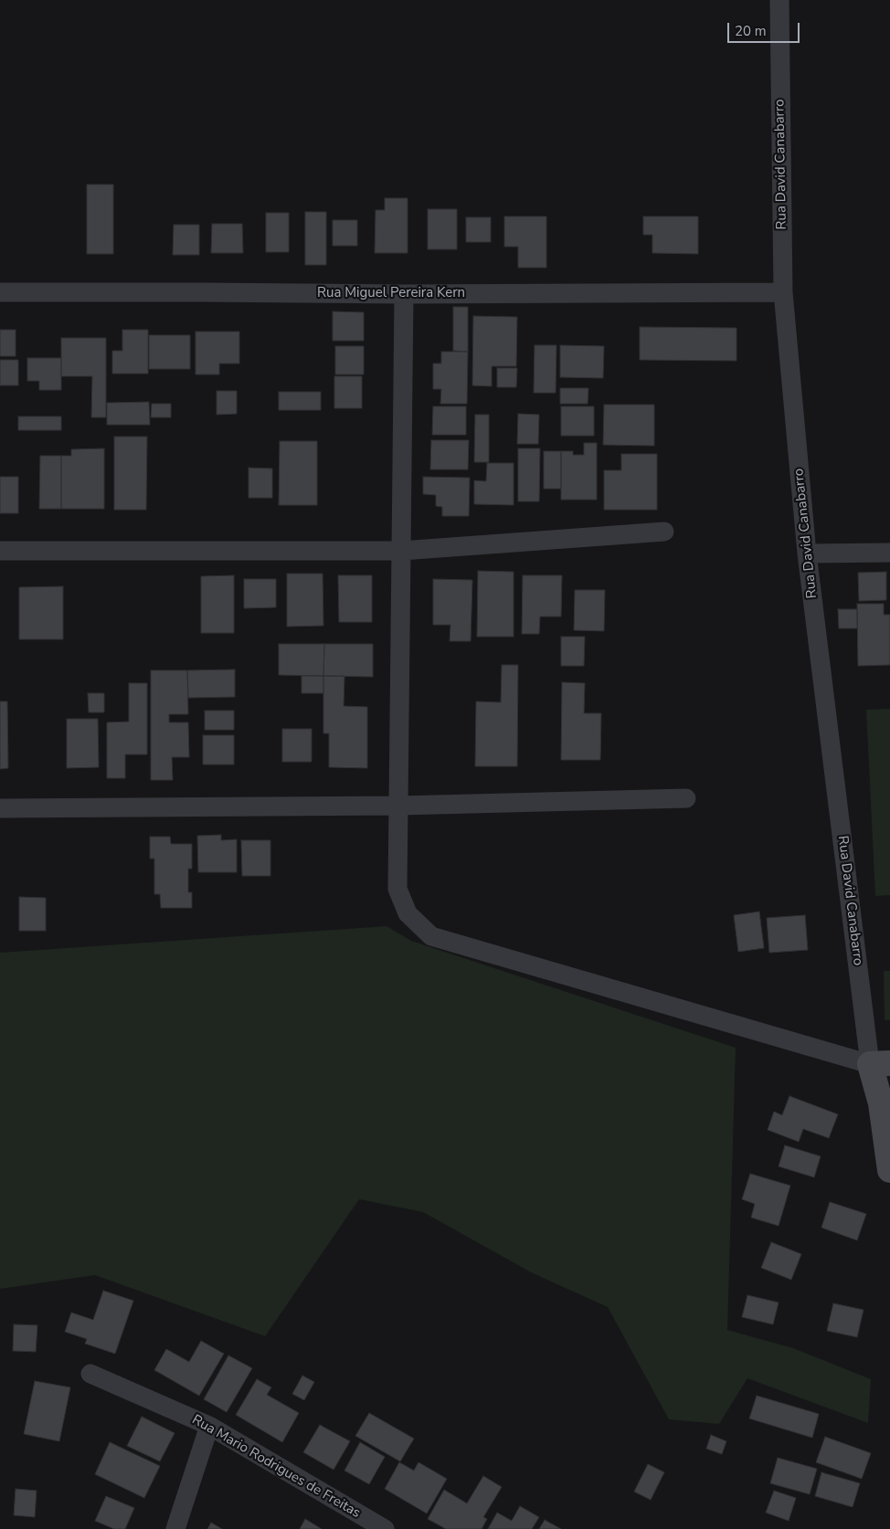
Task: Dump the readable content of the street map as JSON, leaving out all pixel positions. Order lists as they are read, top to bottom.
{
  "streets": {
    "street": ["Rua David Canabarro", "Rua Miguel Pereira Kern", "Rua Mario Rodrigues de Freitas"]
  },
  "crossings": [
    ["Rua David Canabarro", "Rua Miguel Pereira Kern"]
  ],
  "scale_bar": "20 m"
}
